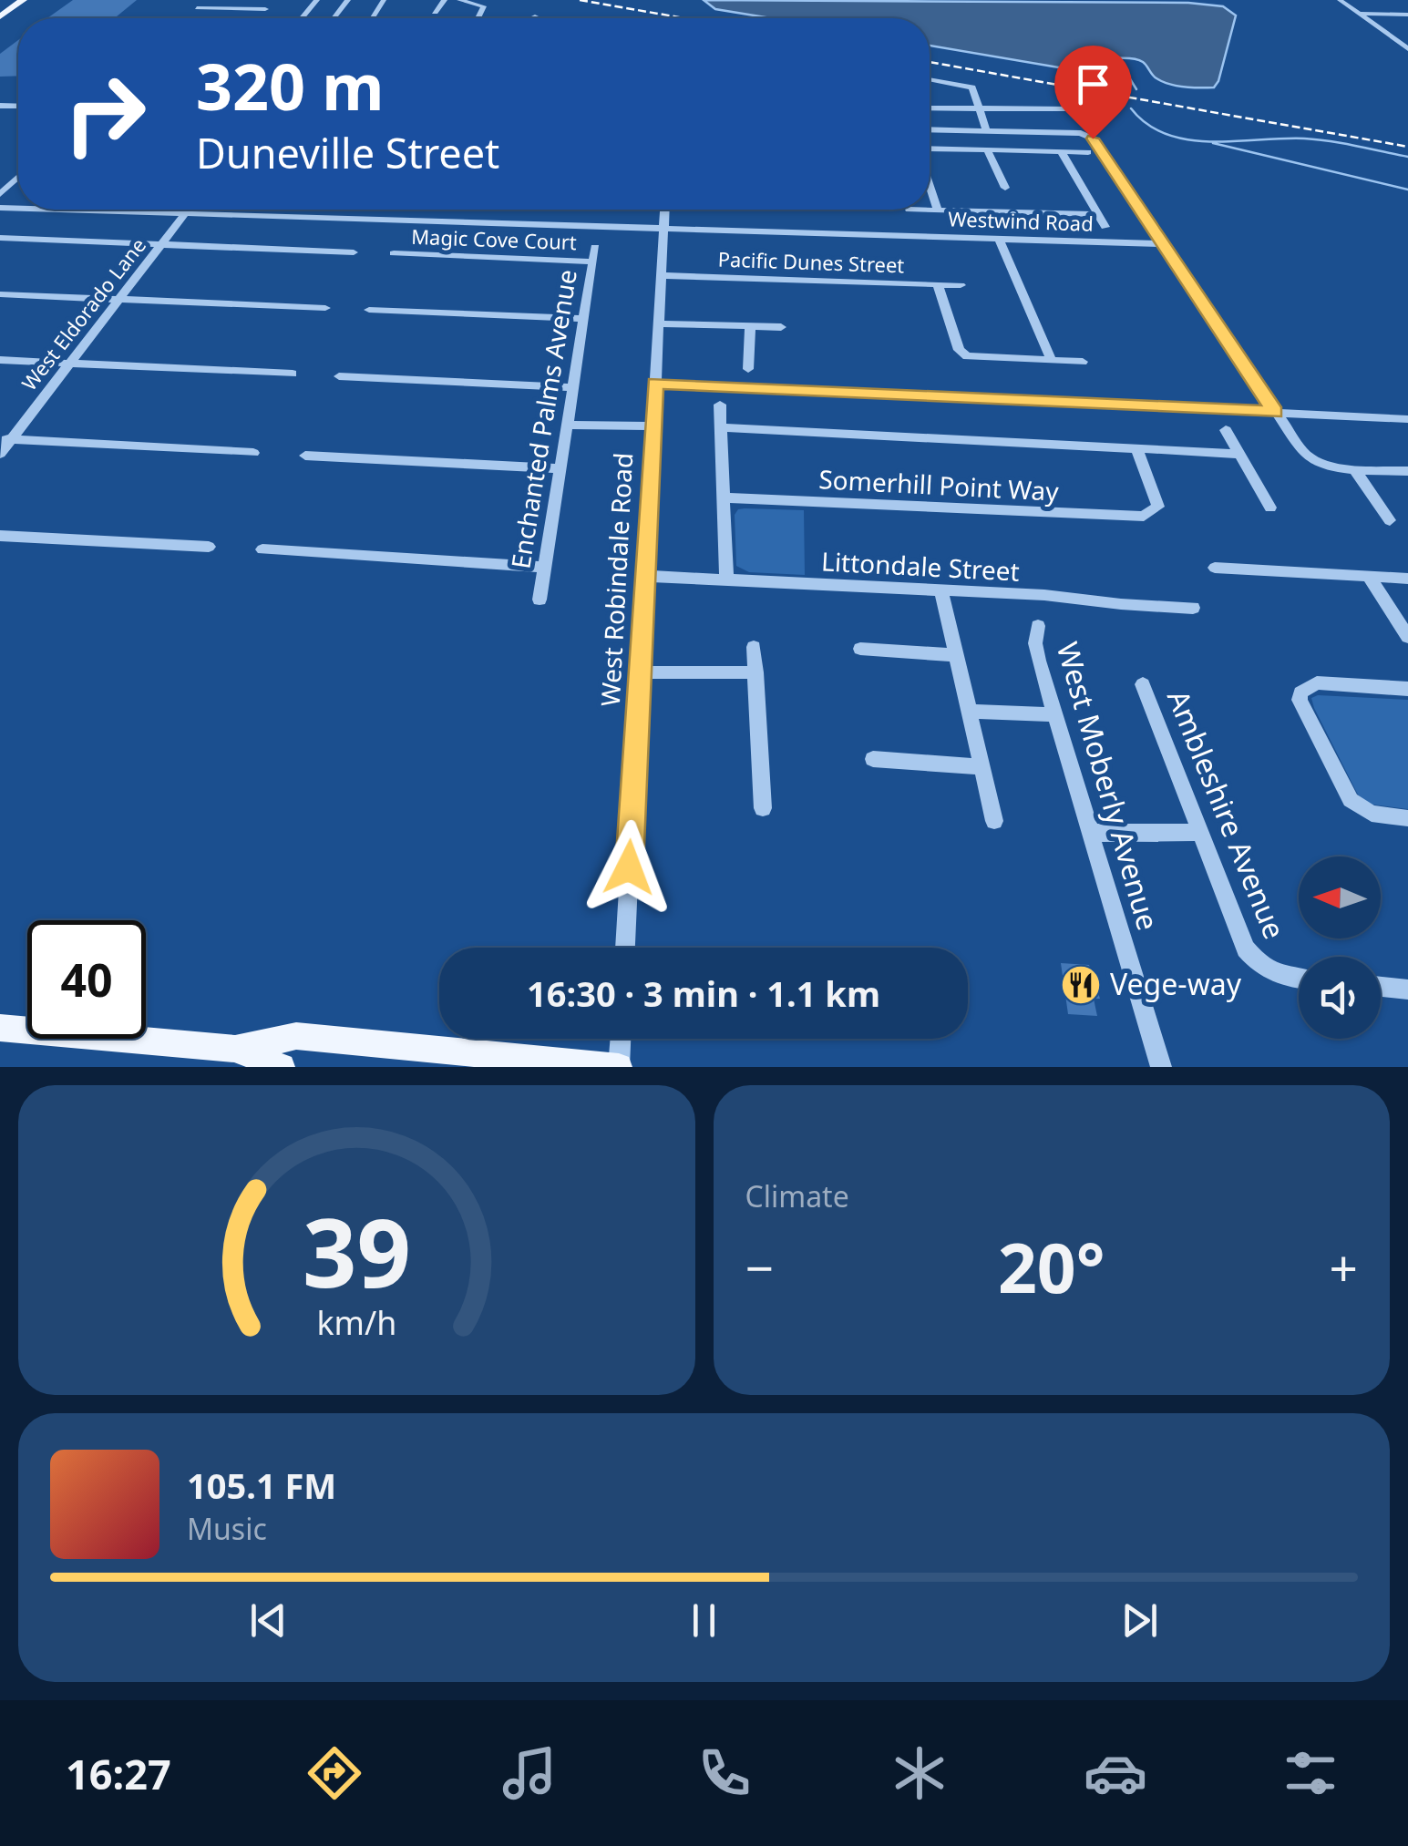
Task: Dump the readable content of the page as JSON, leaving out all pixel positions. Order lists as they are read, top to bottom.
{
  "streets": {
    "street": [
      "Westwind Road",
      "Magic Cove Court",
      "Pacific Dunes Street",
      "West Eldorado Lane",
      "Enchanted Palms Avenue",
      "Somerhill Point Way",
      "Littondale Street",
      "West Robindale Road",
      "West Moberly Avenue",
      "Ambleshire Avenue"
    ]
  },
  "crossings": [
    ["Westwind Road", "West Eldorado Lane"],
    ["Westwind Road", "West Robindale Road"],
    ["Magic Cove Court", "Enchanted Palms Avenue"],
    ["Pacific Dunes Street", "West Robindale Road"],
    ["Littondale Street", "West Robindale Road"]
  ],
  "places": {
    "restaurant": ["Vege-way"]
  },
  "north": "left",
  "page": {
    "turn": ["320 m", "Duneville Street"],
    "limit": "40",
    "trip": "16:30 · 3 min · 1.1 km",
    "tile": "Climate",
    "heat": ["−", "20°", "+"],
    "song": ["105.1 FM", "Music"],
    "tabs": "16:27",
    "gauge": ["39", "km/h"]
  }
}
